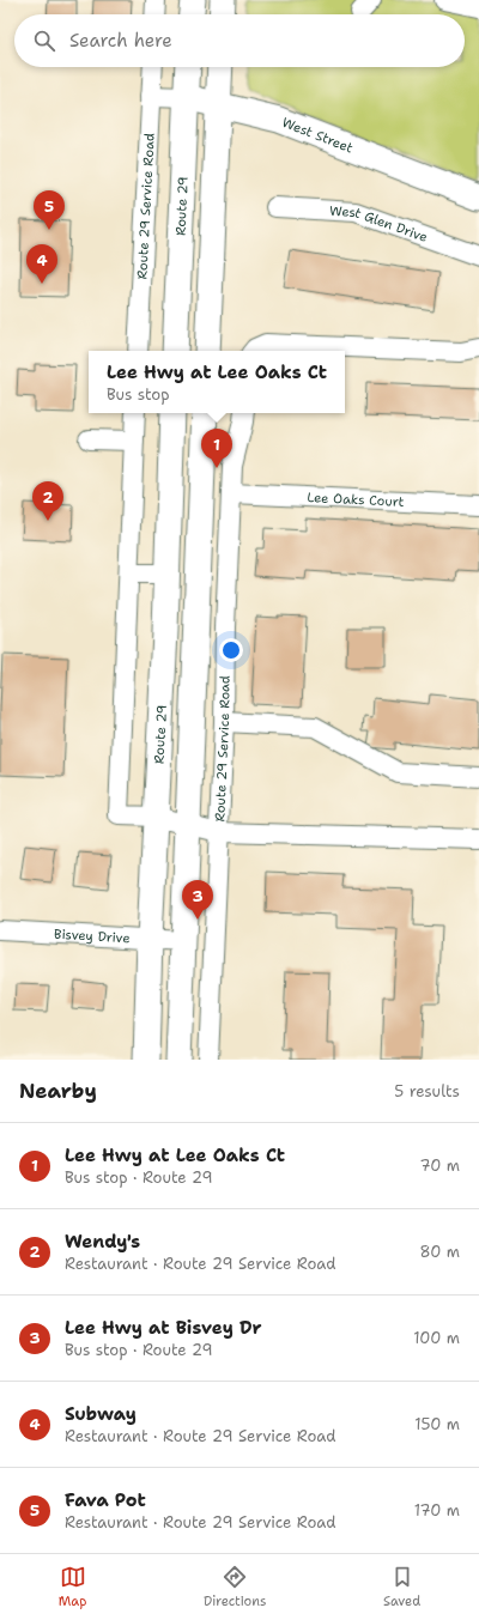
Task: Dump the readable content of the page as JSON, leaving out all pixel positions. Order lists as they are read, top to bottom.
{
  "streets": {
    "main road": ["West Street", "Route 29"],
    "street": [
      "Route 29 Service Road",
      "West Glen Drive",
      "Lee Oaks Court",
      "Bisvey Drive"
    ]
  },
  "crossings": [
    ["West Street", "Route 29"],
    ["West Street", "Route 29 Service Road"],
    ["Route 29", "Bisvey Drive"],
    ["Route 29 Service Road", "Lee Oaks Court"]
  ],
  "page": {
    "search": "Search here",
    "pins": [
      "5",
      "4",
      "1",
      "2",
      "3"
    ],
    "popup": ["Lee Hwy at Lee Oaks Ct", "Bus stop"],
    "heading": ["Nearby", "5 results"],
    "list": [
      {
        "mark": "1",
        "name": "Lee Hwy at Lee Oaks Ct",
        "note": "Bus stop · Route 29",
        "value": "70 m"
      },
      {
        "mark": "2",
        "name": "Wendy's",
        "note": "Restaurant · Route 29 Service Road",
        "value": "80 m"
      },
      {
        "mark": "3",
        "name": "Lee Hwy at Bisvey Dr",
        "note": "Bus stop · Route 29",
        "value": "100 m"
      },
      {
        "mark": "4",
        "name": "Subway",
        "note": "Restaurant · Route 29 Service Road",
        "value": "150 m"
      },
      {
        "mark": "5",
        "name": "Fava Pot",
        "note": "Restaurant · Route 29 Service Road",
        "value": "170 m"
      }
    ],
    "nav": ["Map", "Directions", "Saved"]
  }
}
